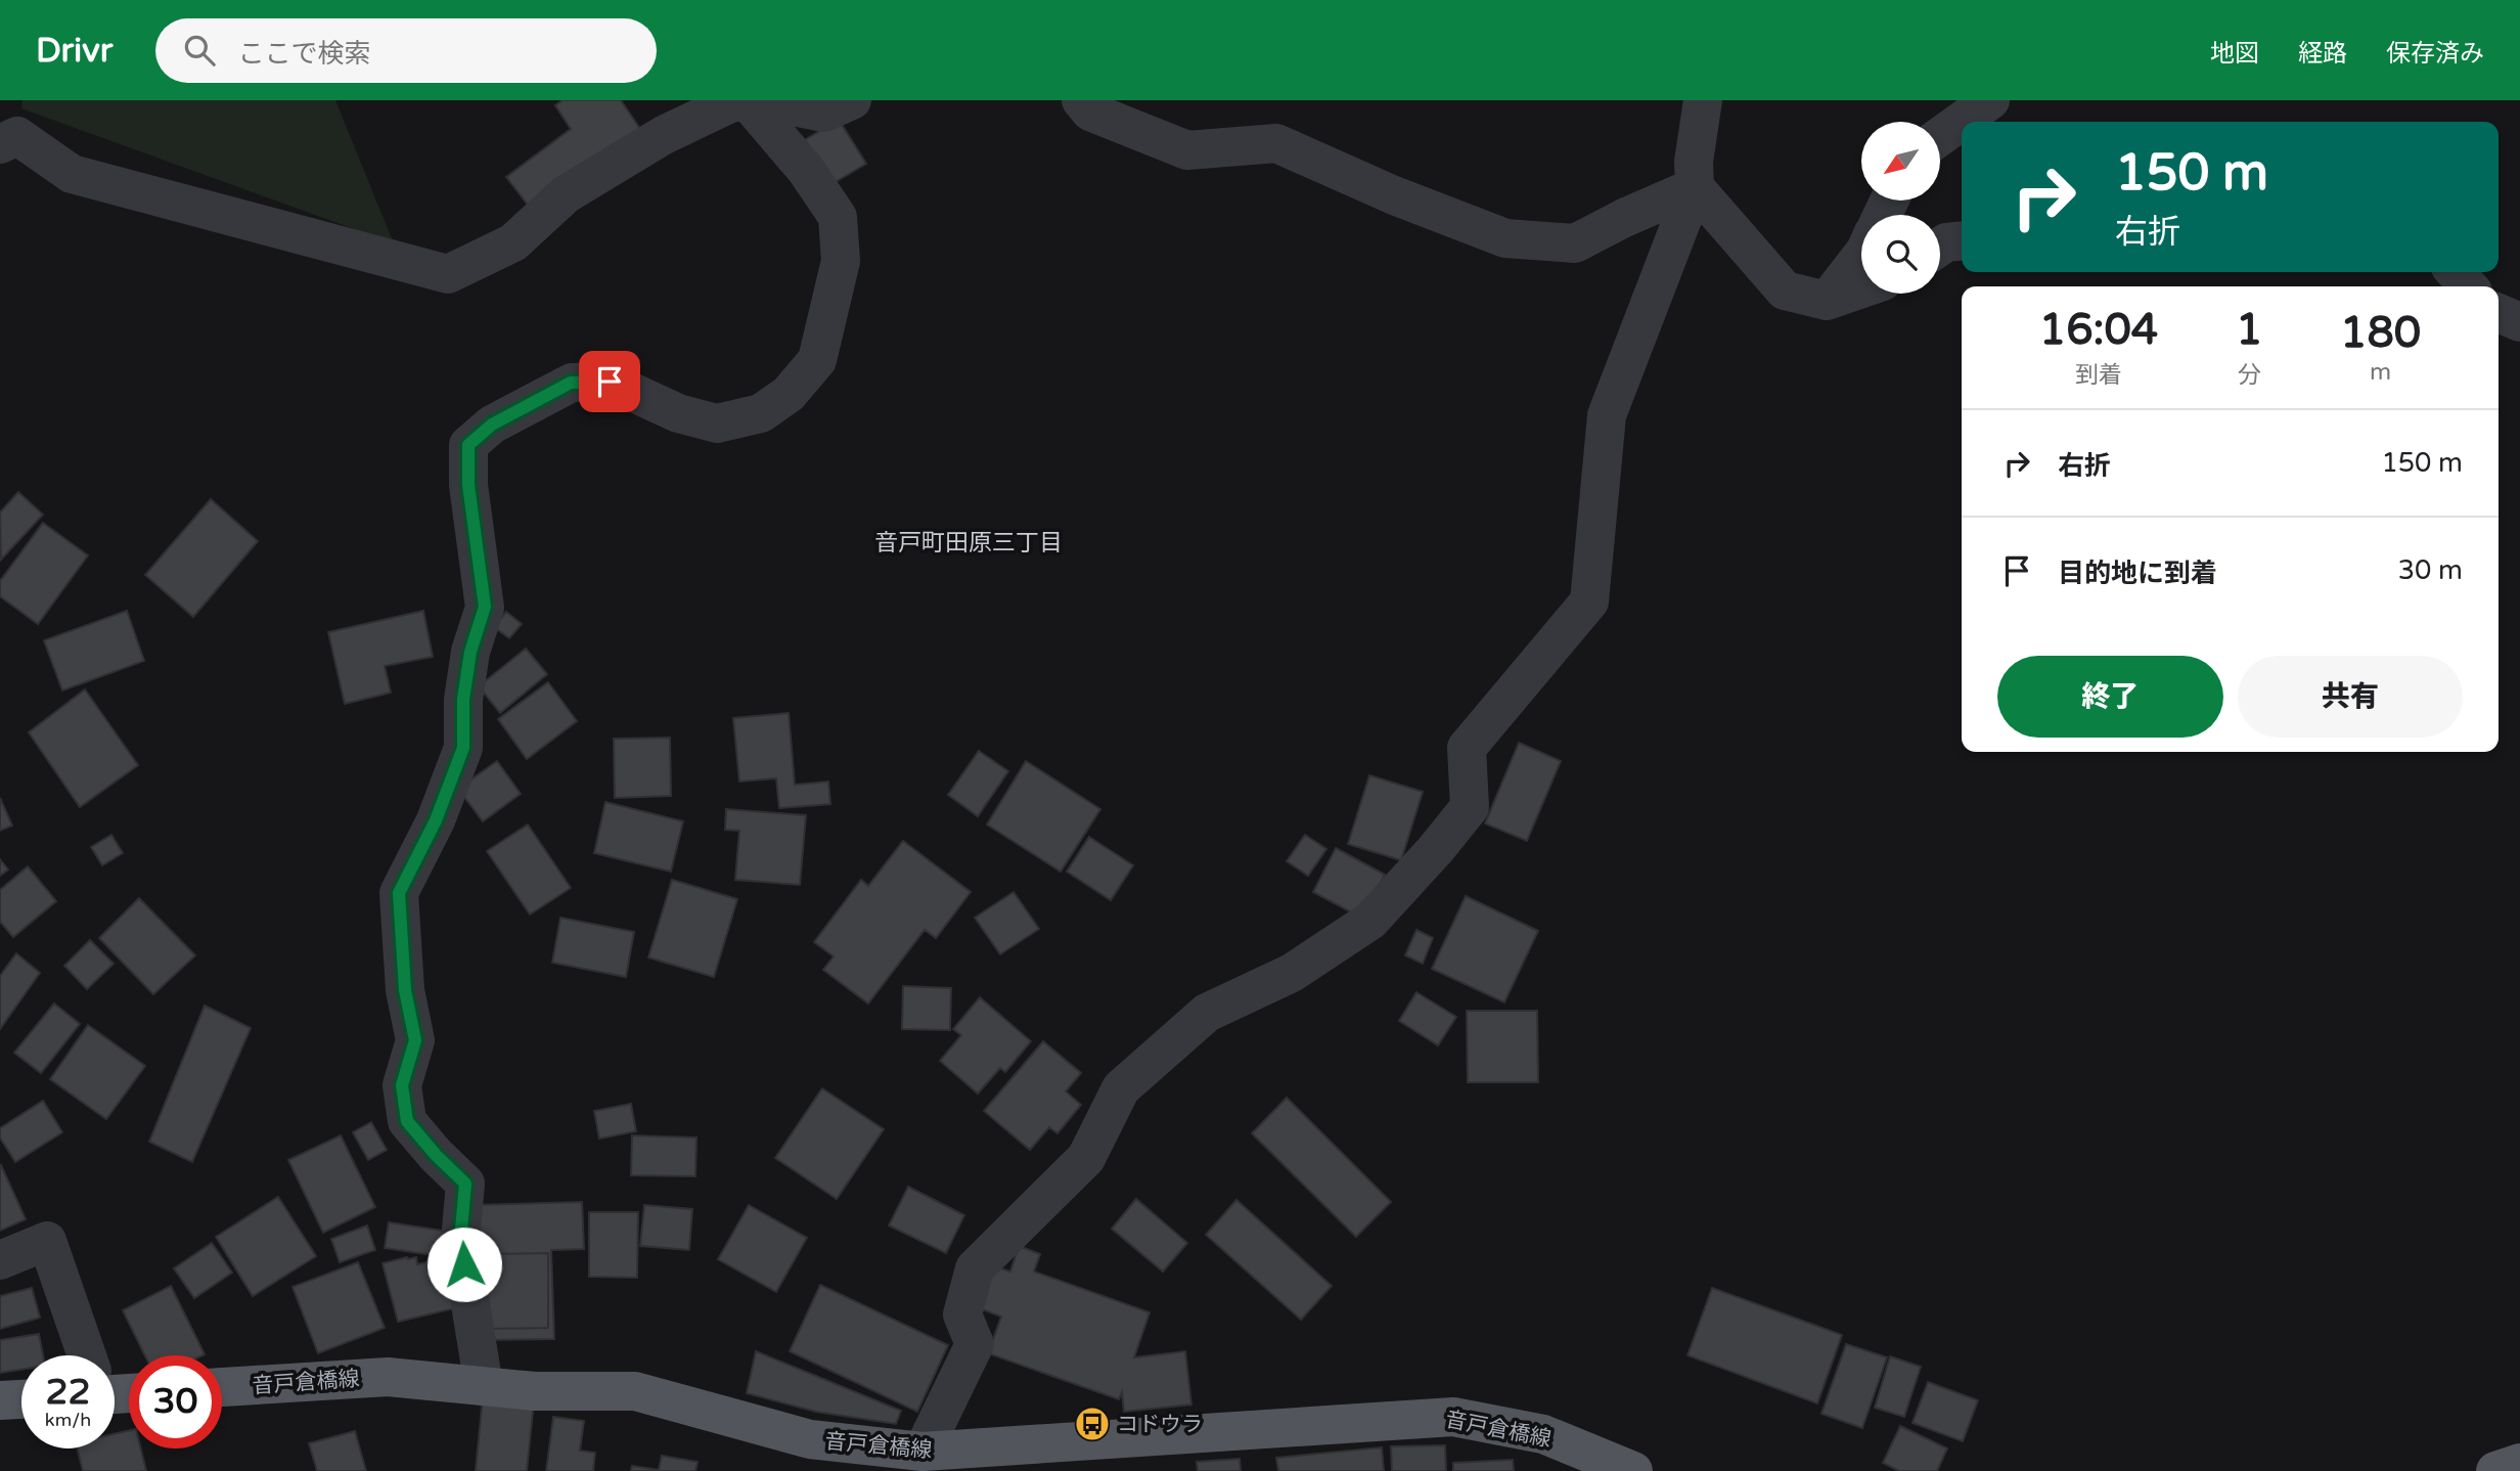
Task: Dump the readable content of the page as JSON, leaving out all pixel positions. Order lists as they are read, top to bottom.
{
  "streets": {
    "main road": ["音戸倉橋線"]
  },
  "districts": ["音戸町田原三丁目"],
  "places": {
    "bus stop": ["コドウラ"]
  },
  "north": "bottom left",
  "page": {
    "header": "Drivr",
    "search": "ここで検索",
    "nav": ["地図", "経路", "保存済み"],
    "turn": ["150 m", "右折"],
    "eta": [
      "16:04",
      "到着",
      "1",
      "分",
      "180",
      "m"
    ],
    "list": [
      {
        "name": "右折",
        "value": "150 m"
      },
      {
        "name": "目的地に到着",
        "value": "30 m"
      }
    ],
    "buttons": ["終了", "共有"],
    "speed": "22 km/h",
    "limit": "30"
  }
}
